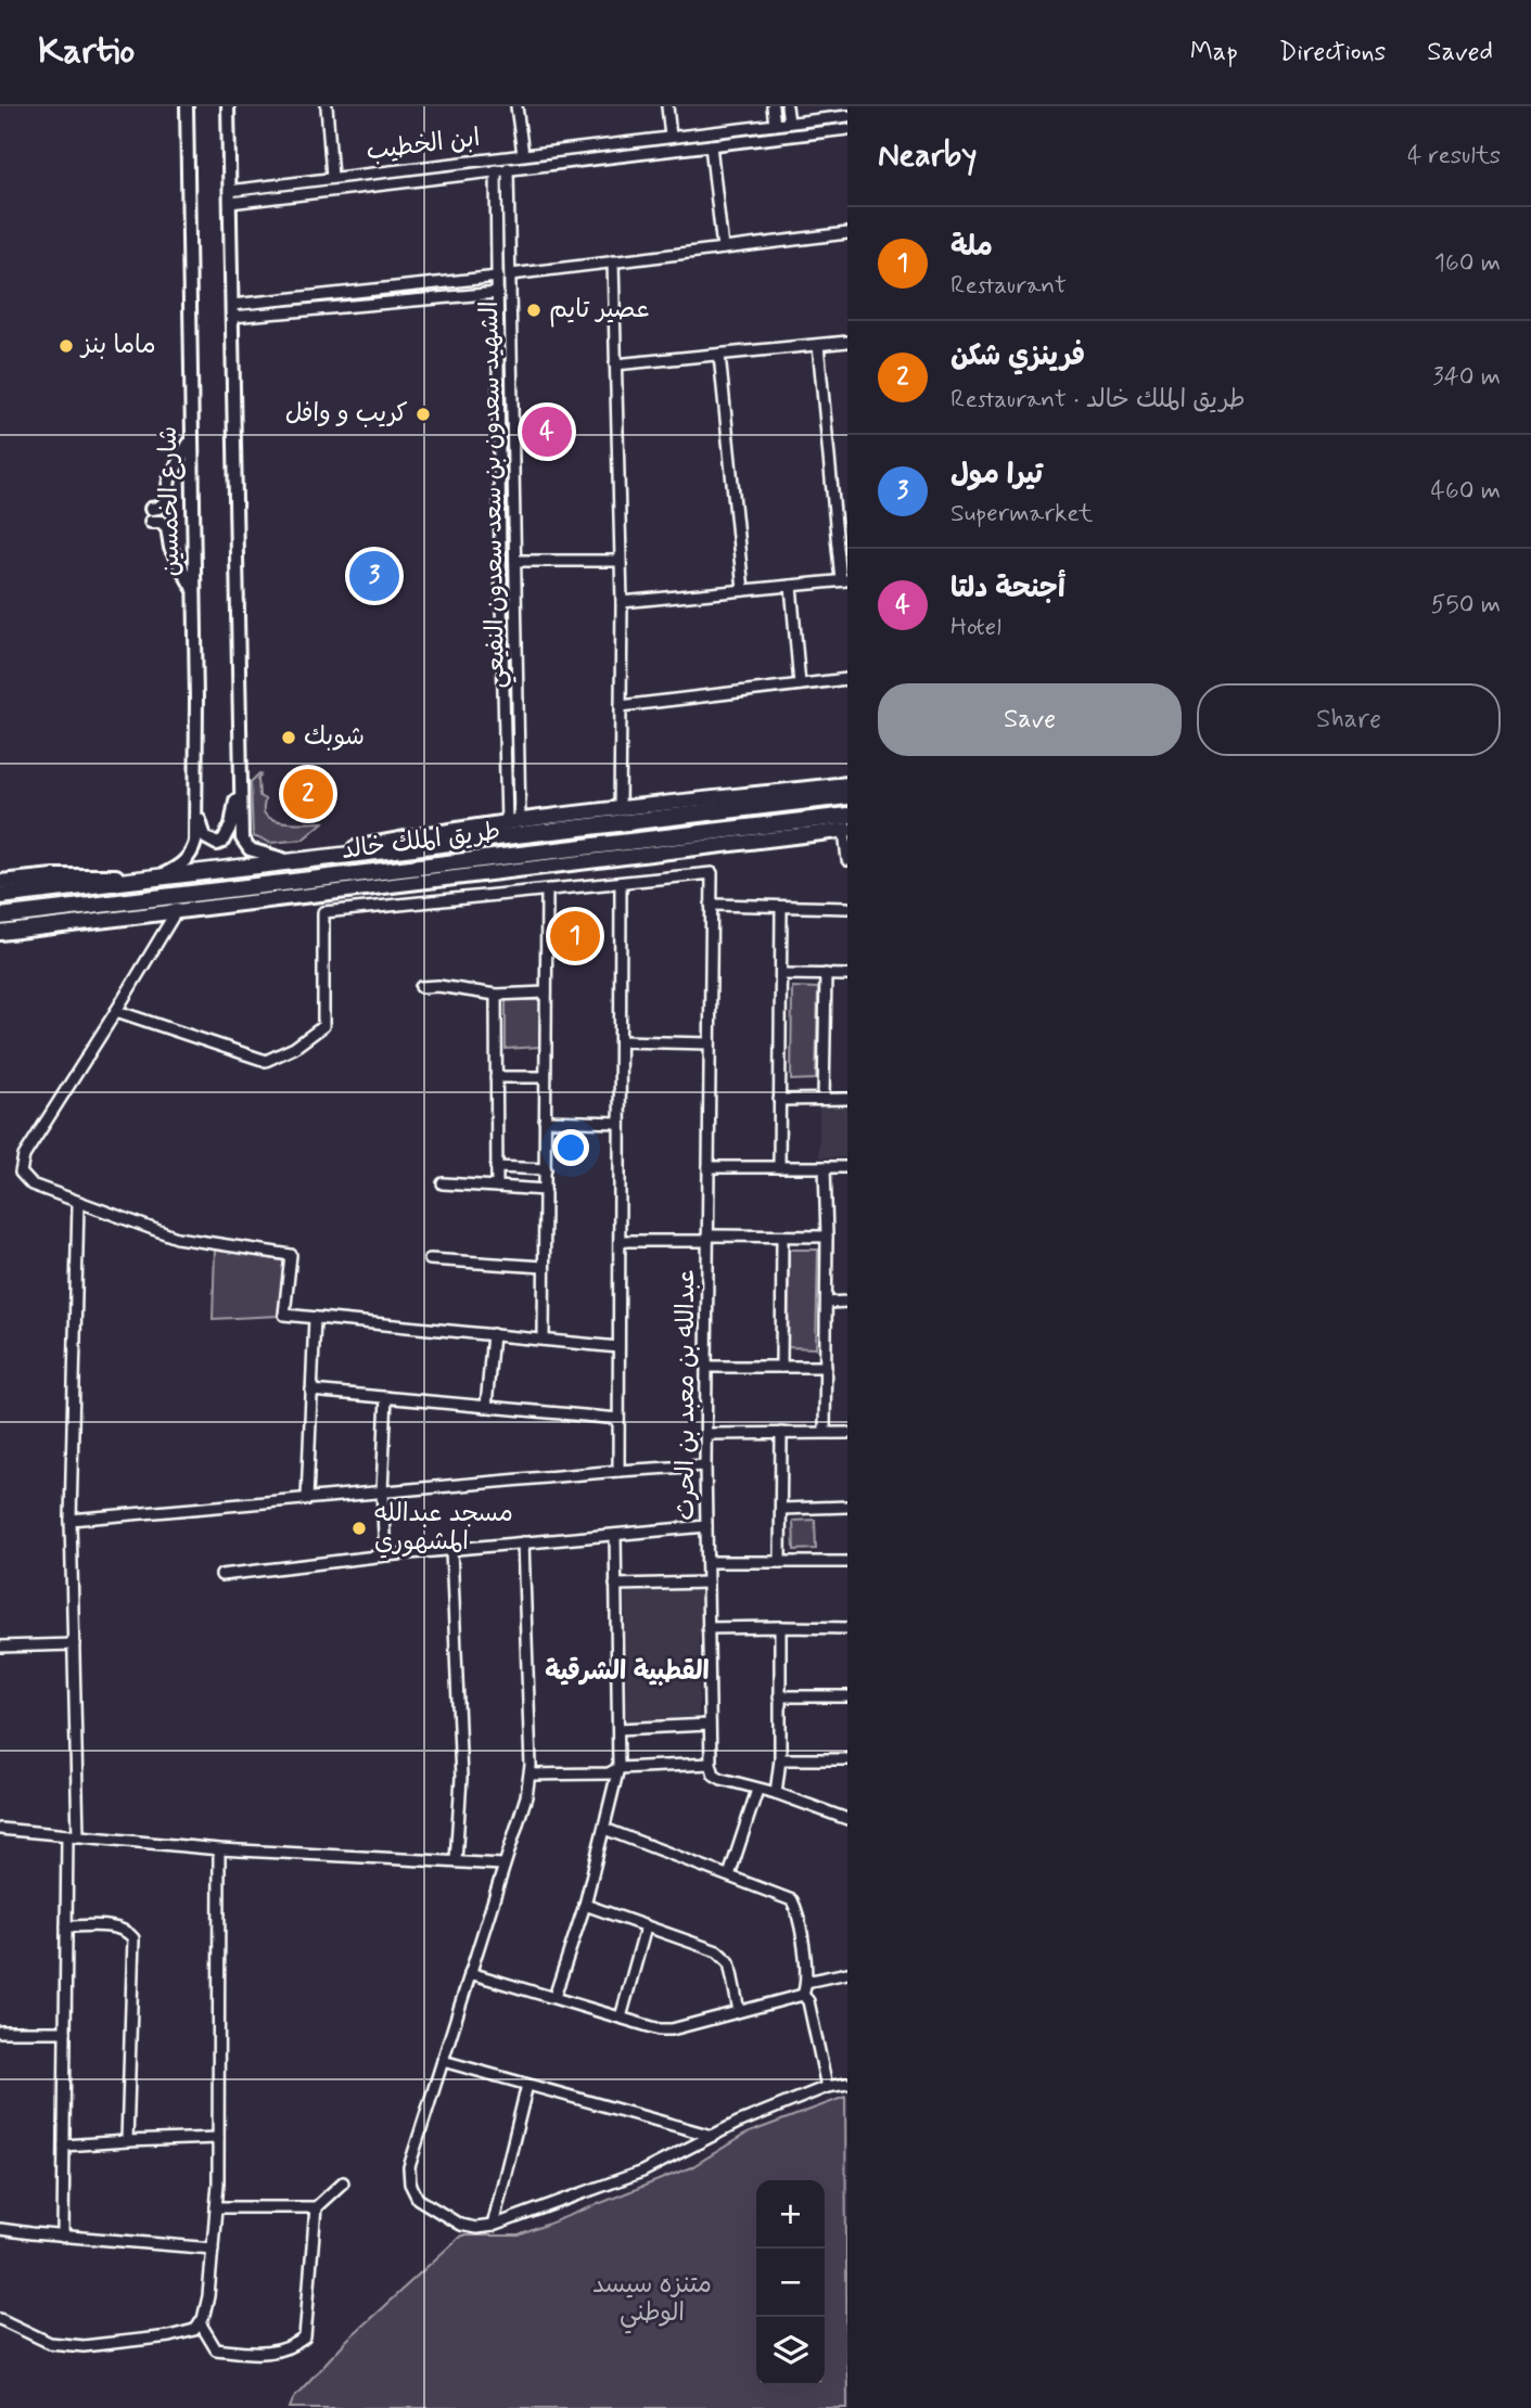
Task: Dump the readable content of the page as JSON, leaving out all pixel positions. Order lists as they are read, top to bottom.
{
  "streets": {
    "main road": ["طريق الملك خالد"],
    "street": [
      "ابن الخطيب",
      "الشهيد سعدون بن سعد سعدون النفيعي",
      "شارع الخمسين",
      "عبدالله بن معبد بن الحرث"
    ]
  },
  "crossings": [
    ["ابن الخطيب", "الشهيد سعدون بن سعد سعدون النفيعي"],
    ["شارع الخمسين", "طريق الملك خالد"]
  ],
  "districts": ["القطبية الشرقية"],
  "parks": ["متنزه سيسد الوطني"],
  "places": [
    "عصير تايم",
    "ماما بنز",
    "كريب و وافل",
    "شوبك",
    "مسجد عبدالله المشهوري"
  ],
  "page": {
    "header": "Kartio",
    "nav": ["Map", "Directions", "Saved"],
    "heading": ["Nearby", "4 results"],
    "list": [
      {
        "mark": "1",
        "name": "ملة",
        "note": "Restaurant",
        "value": "160 m"
      },
      {
        "mark": "2",
        "name": "فرينزي شكن",
        "note": "Restaurant · طريق الملك خالد",
        "value": "340 m"
      },
      {
        "mark": "3",
        "name": "تيرا مول",
        "note": "Supermarket",
        "value": "460 m"
      },
      {
        "mark": "4",
        "name": "أجنحة دلتا",
        "note": "Hotel",
        "value": "550 m"
      }
    ],
    "pins": [
      "4",
      "3",
      "2",
      "1"
    ],
    "buttons": ["Save", "Share"],
    "map_buttons": ["+", "−"]
  }
}
